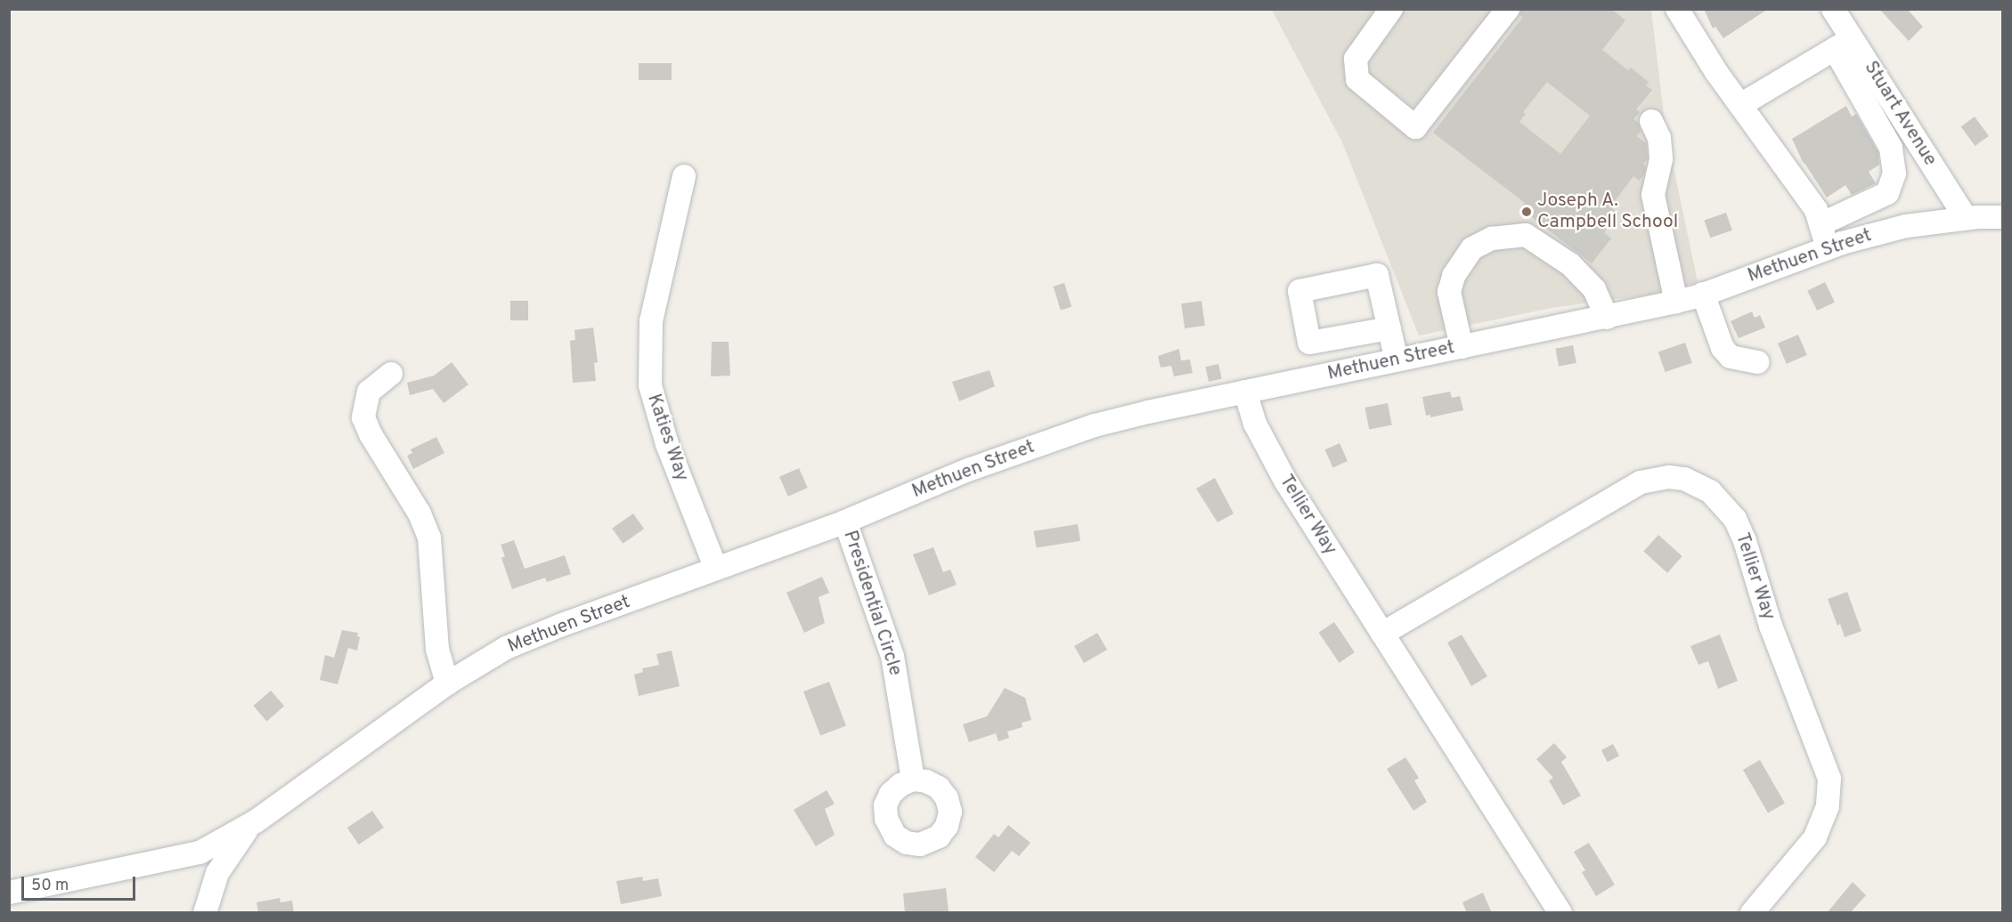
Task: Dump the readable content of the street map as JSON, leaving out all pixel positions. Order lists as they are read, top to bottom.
{
  "streets": {
    "street": [
      "Stuart Avenue",
      "Methuen Street",
      "Katies Way",
      "Tellier Way",
      "Presidential Circle"
    ]
  },
  "crossings": [
    ["Stuart Avenue", "Methuen Street"],
    ["Methuen Street", "Katies Way"],
    ["Methuen Street", "Tellier Way"],
    ["Methuen Street", "Presidential Circle"]
  ],
  "places": ["Joseph A. Campbell School"],
  "scale_bar": "50 m"
}
